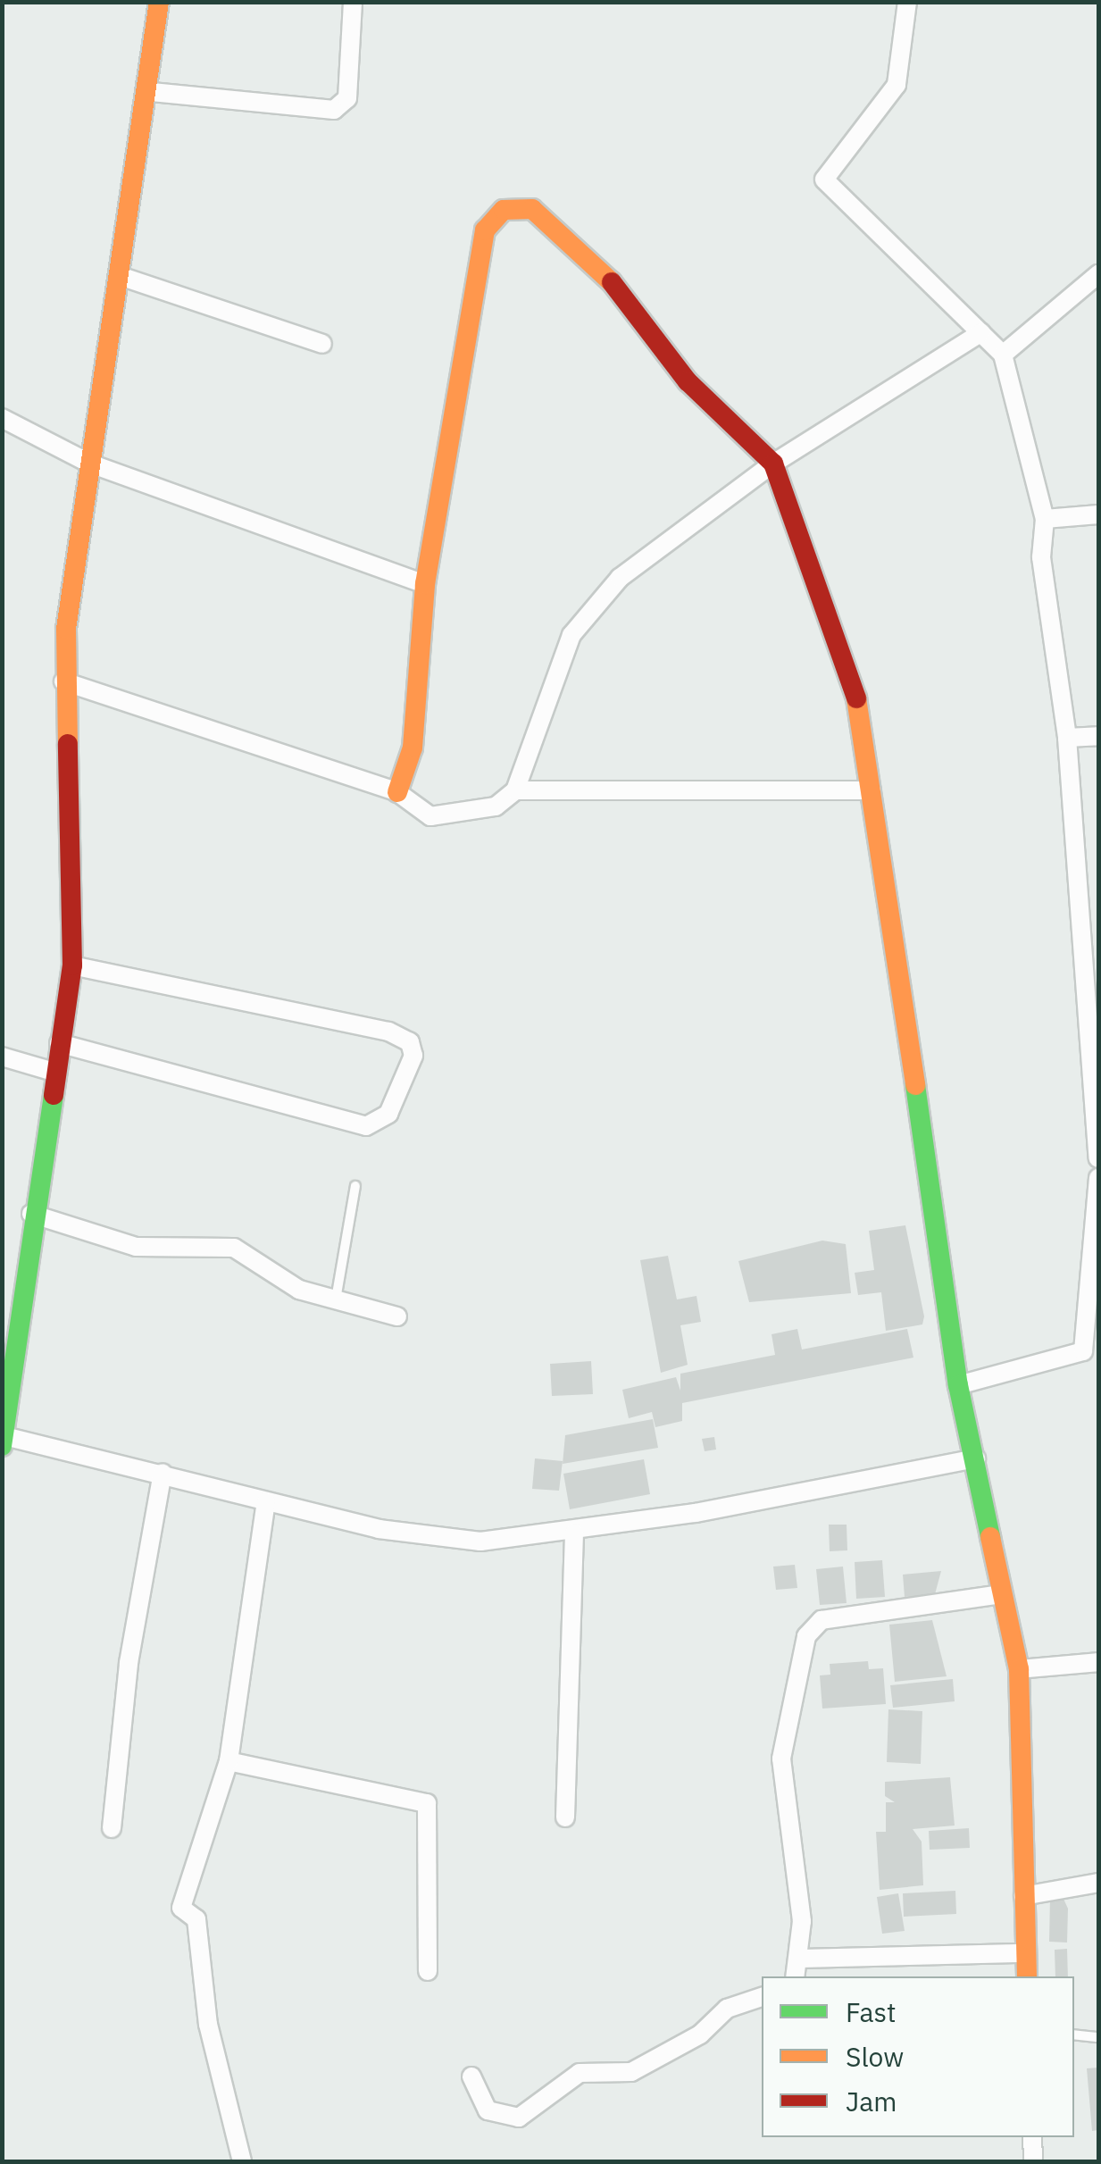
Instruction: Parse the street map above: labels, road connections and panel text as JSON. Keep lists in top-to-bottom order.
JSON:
{
  "legend": ["Fast", "Slow", "Jam"]
}
